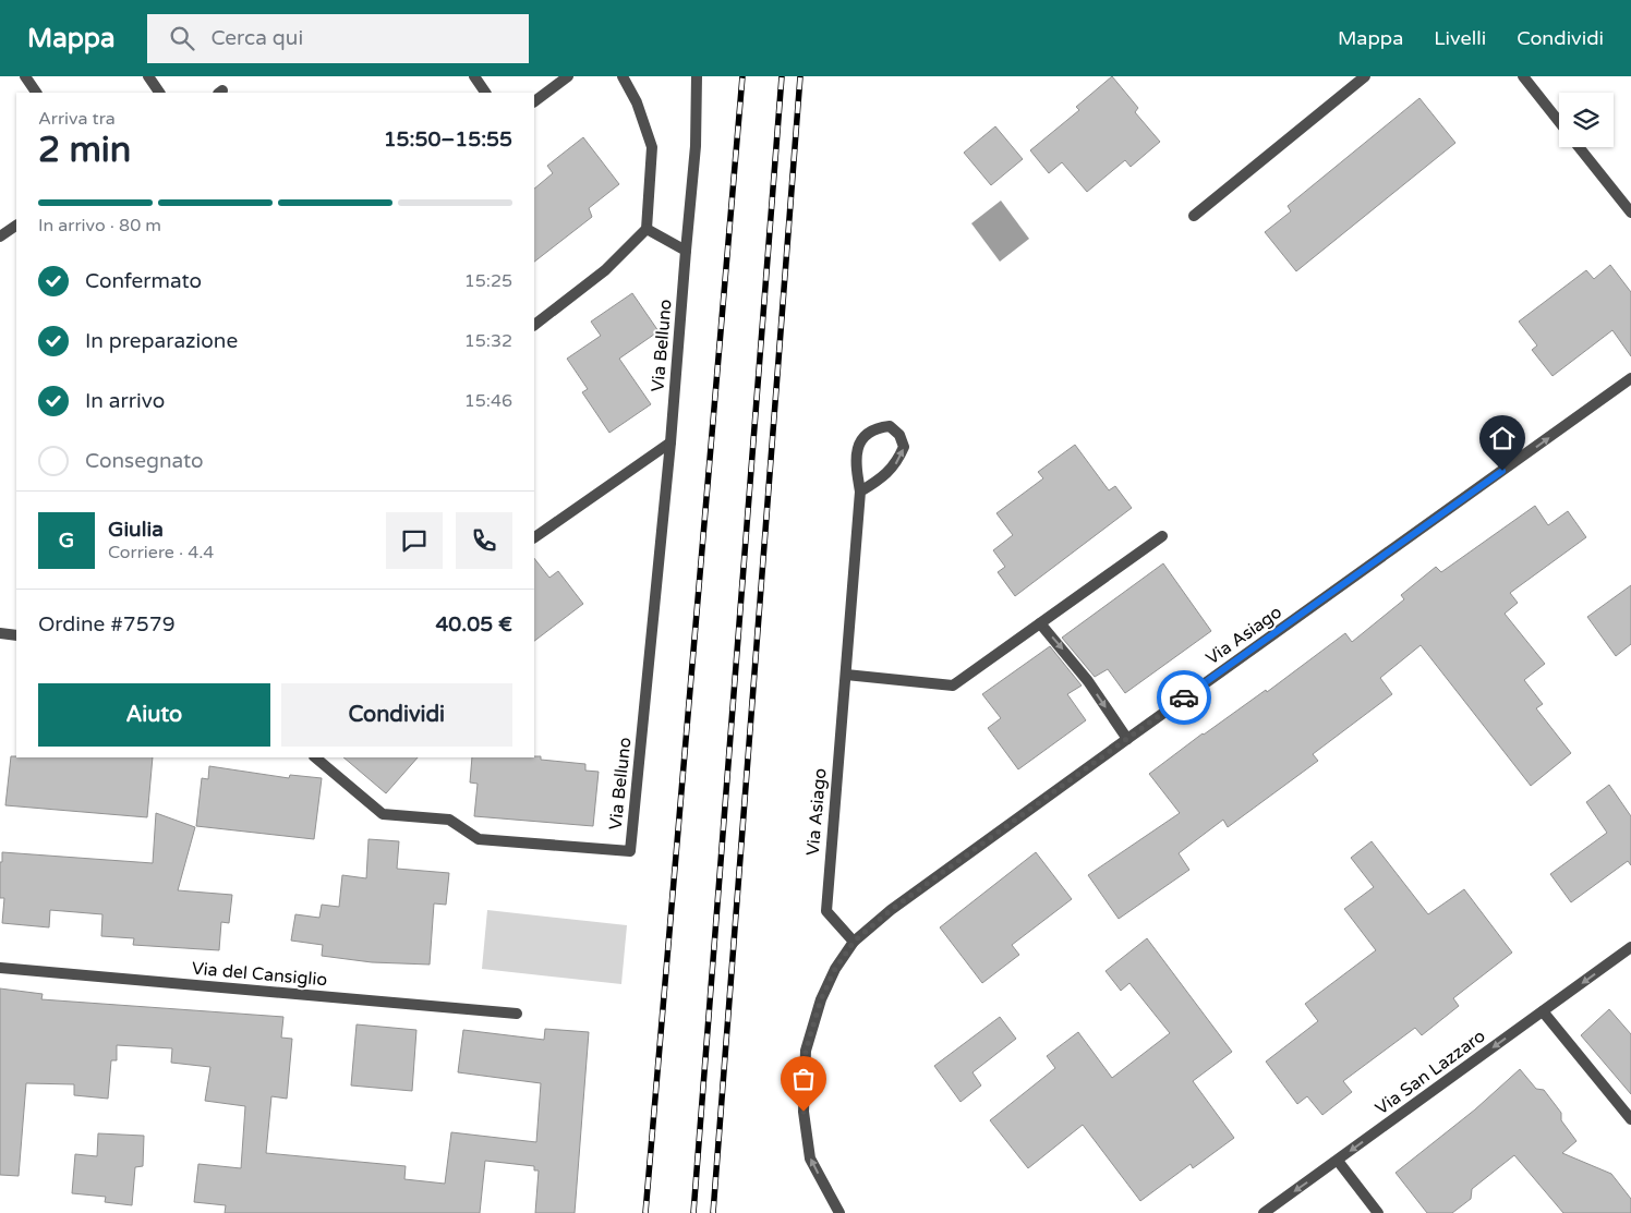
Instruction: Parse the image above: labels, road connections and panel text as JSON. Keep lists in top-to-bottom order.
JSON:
{
  "streets": {
    "street": [
      "Via Belluno",
      "Via Asiago",
      "Via del Cansiglio",
      "Via San Lazzaro"
    ]
  },
  "one_way": ["Via San Lazzaro"],
  "page": {
    "header": "Mappa",
    "search": "Cerca qui",
    "nav": ["Mappa", "Livelli", "Condividi"],
    "heading": ["2 min", "Arriva tra", "15:50–15:55"],
    "panel": [
      "Giulia",
      "Corriere · 4.4",
      "Ordine #7579",
      "40.05 €"
    ],
    "bar": "In arrivo · 80 m",
    "list": [
      ["Confermato", "15:25"],
      ["In preparazione", "15:32"],
      ["In arrivo", "15:46"],
      "Consegnato"
    ],
    "round": "G",
    "buttons": ["Aiuto", "Condividi"]
  }
}
